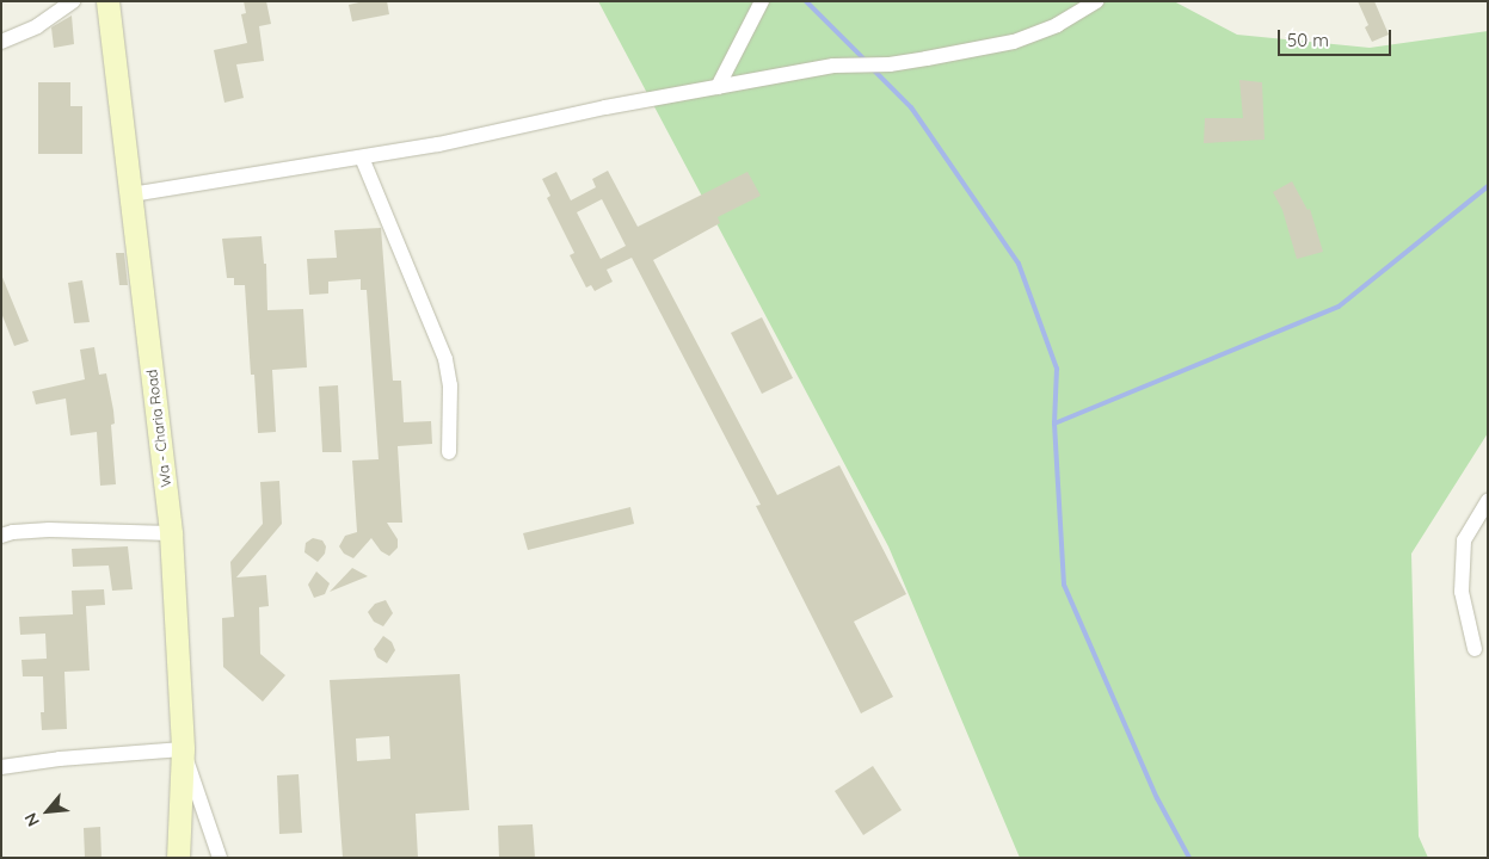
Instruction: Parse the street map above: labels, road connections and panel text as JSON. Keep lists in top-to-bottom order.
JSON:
{
  "streets": {
    "street": ["Wa - Charia Road"]
  },
  "scale_bar": "50 m",
  "north": "bottom left"
}
